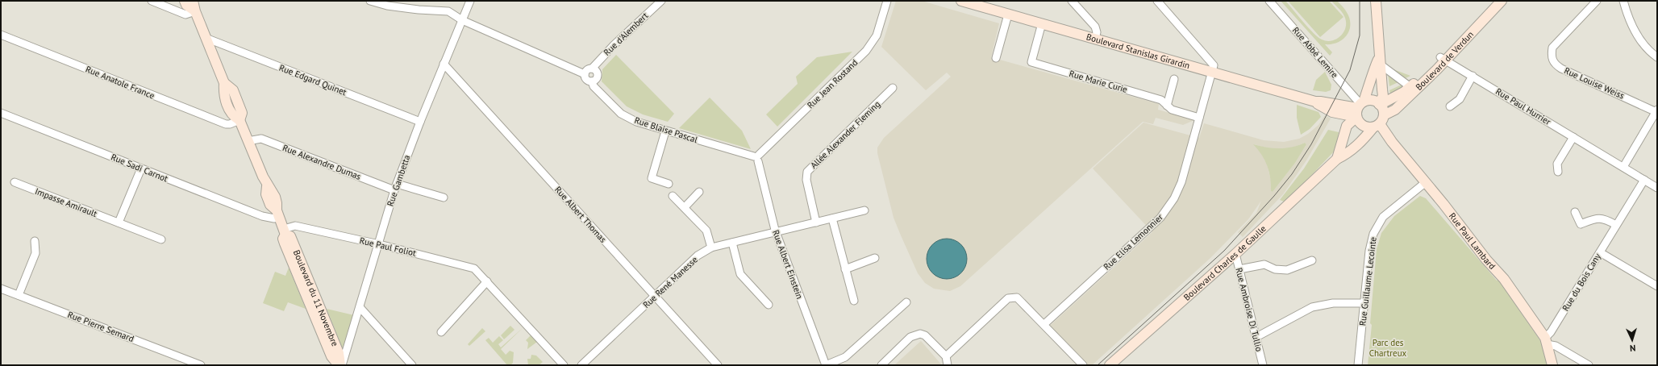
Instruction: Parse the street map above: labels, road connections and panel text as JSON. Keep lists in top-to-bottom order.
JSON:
{
  "streets": {
    "main road": [
      "Boulevard Stanislas Girardin",
      "Boulevard de Verdun",
      "Rue Paul Lambard",
      "Boulevard Charles de Gaulle",
      "Boulevard du 11 Novembre"
    ],
    "street": [
      "Rue d'Alembert",
      "Rue Abbé Lemire",
      "Rue Edgard Quinet",
      "Rue Marie Curie",
      "Rue Anatole France",
      "Rue Louise Weiss",
      "Rue Jean Rostand",
      "Rue Paul Hurrier",
      "Rue Blaise Pascal",
      "Allée Alexander Fleming",
      "Rue Alexandre Dumas",
      "Rue Sadi Carnot",
      "Rue Gambetta",
      "Impasse Amirault",
      "Rue Albert Thomas",
      "Rue Elisa Lemonnier",
      "Rue Paul Foliot",
      "Rue Albert Einstein",
      "Rue Guillaume Lecointe",
      "Rue René Manesse",
      "Rue du Bois Cany",
      "Rue Ambroise Di Tullio",
      "Rue Pierre Semard"
    ]
  },
  "crossings": [
    ["Rue d'Alembert", "Rue Blaise Pascal"],
    ["Boulevard Stanislas Girardin", "Rue Abbé Lemire"],
    ["Boulevard Stanislas Girardin", "Boulevard de Verdun"],
    ["Boulevard Stanislas Girardin", "Rue Marie Curie"],
    ["Boulevard Stanislas Girardin", "Rue Paul Lambard"],
    ["Boulevard Stanislas Girardin", "Rue Elisa Lemonnier"],
    ["Boulevard Stanislas Girardin", "Boulevard Charles de Gaulle"],
    ["Rue Abbé Lemire", "Boulevard de Verdun"],
    ["Rue Abbé Lemire", "Rue Paul Lambard"],
    ["Rue Abbé Lemire", "Boulevard Charles de Gaulle"],
    ["Boulevard de Verdun", "Rue Paul Hurrier"],
    ["Boulevard de Verdun", "Rue Paul Lambard"],
    ["Boulevard de Verdun", "Boulevard Charles de Gaulle"],
    ["Rue Edgard Quinet", "Rue Gambetta"],
    ["Rue Edgard Quinet", "Boulevard du 11 Novembre"],
    ["Rue Marie Curie", "Rue Elisa Lemonnier"],
    ["Rue Anatole France", "Boulevard du 11 Novembre"],
    ["Rue Jean Rostand", "Rue Blaise Pascal"],
    ["Rue Jean Rostand", "Rue Albert Einstein"],
    ["Rue Paul Hurrier", "Rue du Bois Cany"],
    ["Rue Blaise Pascal", "Rue Albert Einstein"],
    ["Allée Alexander Fleming", "Rue René Manesse"],
    ["Rue Alexandre Dumas", "Rue Gambetta"],
    ["Rue Alexandre Dumas", "Boulevard du 11 Novembre"],
    ["Rue Sadi Carnot", "Boulevard du 11 Novembre"],
    ["Rue Gambetta", "Rue Albert Thomas"],
    ["Rue Gambetta", "Rue Paul Foliot"],
    ["Rue Gambetta", "Boulevard du 11 Novembre"],
    ["Rue Albert Thomas", "Rue René Manesse"],
    ["Rue Paul Lambard", "Boulevard Charles de Gaulle"],
    ["Rue Paul Lambard", "Rue Guillaume Lecointe"],
    ["Rue Paul Lambard", "Rue du Bois Cany"],
    ["Rue Paul Foliot", "Boulevard du 11 Novembre"],
    ["Boulevard Charles de Gaulle", "Rue Ambroise Di Tullio"],
    ["Rue Albert Einstein", "Rue René Manesse"]
  ],
  "parks": ["Parc des Chartreux"],
  "north": "bottom"
}
